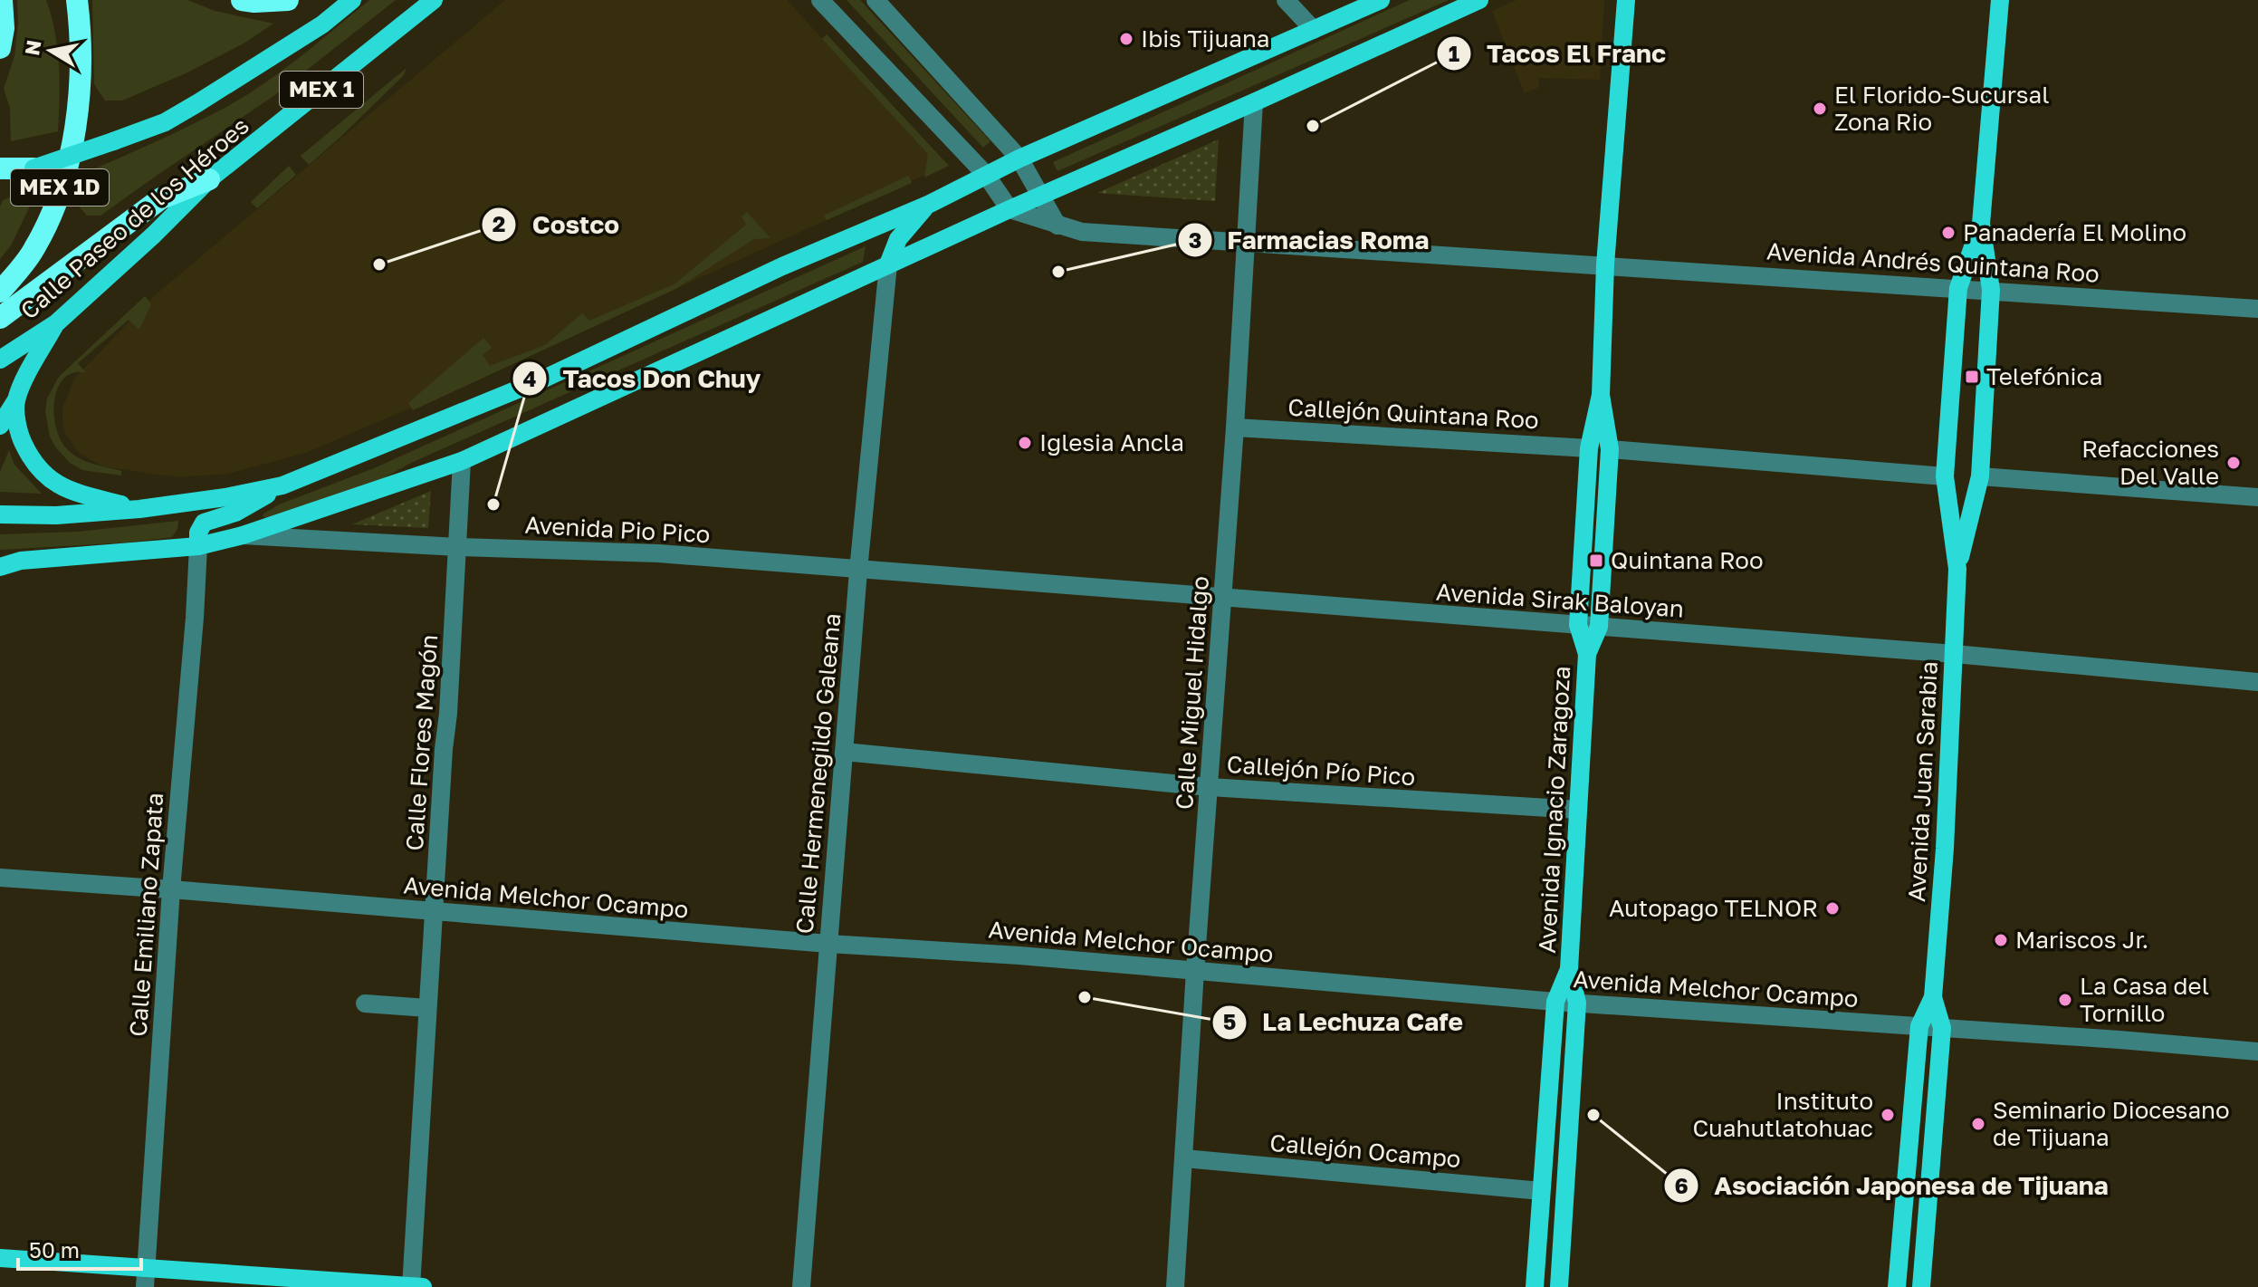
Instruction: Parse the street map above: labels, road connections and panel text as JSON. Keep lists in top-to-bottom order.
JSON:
{
  "streets": {
    "highway": ["MEX 1", "MEX 1D"],
    "main road": ["Calle Paseo de los Héroes", "Avenida Juan Sarabia", "Avenida Ignacio Zaragoza"],
    "street": [
      "Avenida Andrés Quintana Roo",
      "Callejón Quintana Roo",
      "Avenida Pio Pico",
      "Avenida Sirak Baloyan",
      "Calle Miguel Hidalgo",
      "Calle Flores Magón",
      "Callejón Pío Pico",
      "Calle Hermenegildo Galeana",
      "Avenida Melchor Ocampo",
      "Calle Emiliano Zapata",
      "Callejón Ocampo"
    ]
  },
  "crossings": [
    ["MEX 1", "Calle Paseo de los Héroes"],
    ["Avenida Andrés Quintana Roo", "Calle Miguel Hidalgo"],
    ["Avenida Andrés Quintana Roo", "Avenida Juan Sarabia"],
    ["Avenida Andrés Quintana Roo", "Avenida Ignacio Zaragoza"],
    ["Callejón Quintana Roo", "Calle Miguel Hidalgo"],
    ["Callejón Quintana Roo", "Avenida Ignacio Zaragoza"],
    ["Avenida Pio Pico", "Avenida Sirak Baloyan"],
    ["Avenida Pio Pico", "Calle Flores Magón"],
    ["Avenida Pio Pico", "Calle Hermenegildo Galeana"],
    ["Avenida Sirak Baloyan", "Calle Miguel Hidalgo"],
    ["Avenida Sirak Baloyan", "Calle Hermenegildo Galeana"],
    ["Avenida Sirak Baloyan", "Avenida Juan Sarabia"],
    ["Avenida Sirak Baloyan", "Avenida Ignacio Zaragoza"],
    ["Calle Miguel Hidalgo", "Callejón Pío Pico"],
    ["Calle Miguel Hidalgo", "Avenida Melchor Ocampo"],
    ["Calle Miguel Hidalgo", "Callejón Ocampo"],
    ["Calle Flores Magón", "Avenida Melchor Ocampo"],
    ["Callejón Pío Pico", "Calle Hermenegildo Galeana"],
    ["Callejón Pío Pico", "Avenida Ignacio Zaragoza"],
    ["Calle Hermenegildo Galeana", "Avenida Melchor Ocampo"],
    ["Avenida Juan Sarabia", "Avenida Melchor Ocampo"],
    ["Avenida Ignacio Zaragoza", "Avenida Melchor Ocampo"],
    ["Avenida Ignacio Zaragoza", "Callejón Ocampo"],
    ["Avenida Melchor Ocampo", "Calle Emiliano Zapata"]
  ],
  "places": {
    "other": [
      "Ibis Tijuana",
      "El Florido-Sucursal Zona Rio",
      "Tacos El Franc",
      "Panadería El Molino",
      "Costco",
      "Farmacias Roma",
      "Iglesia Ancla",
      "Refacciones Del Valle",
      "Tacos Don Chuy",
      "Autopago TELNOR",
      "Mariscos Jr.",
      "La Lechuza Cafe",
      "La Casa del Tornillo",
      "Asociación Japonesa de Tijuana",
      "Instituto Cuahutlatohuac",
      "Seminario Diocesano de Tijuana"
    ],
    "transit": ["Telefónica", "Quintana Roo"]
  },
  "scale_bar": "50 m",
  "north": "left"
}
